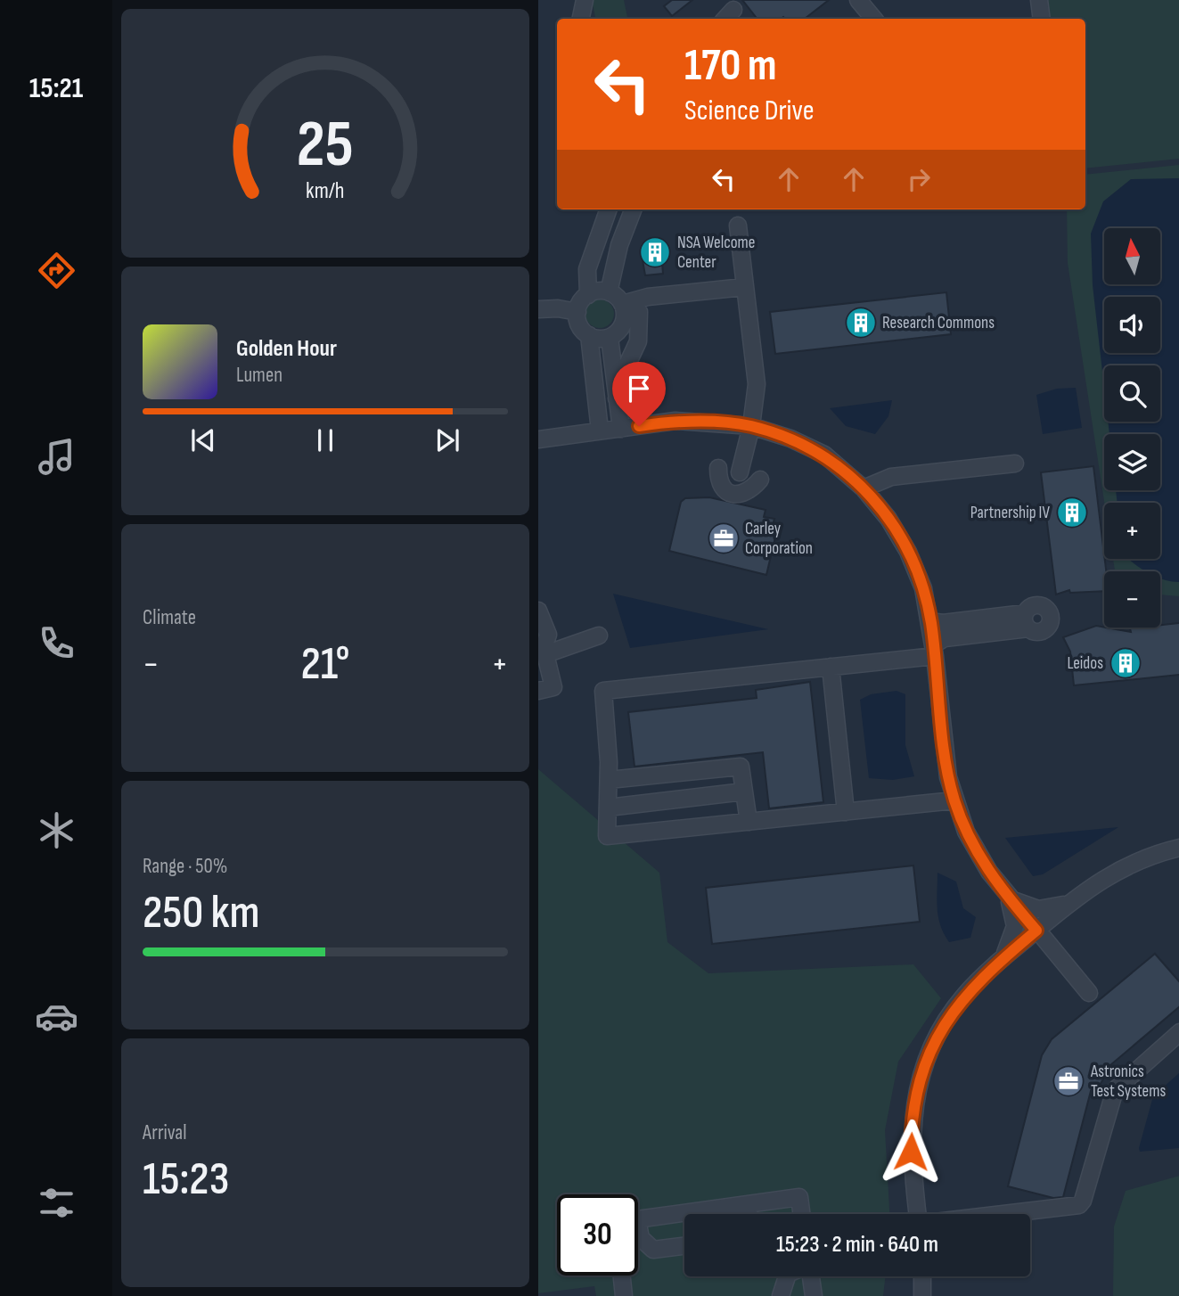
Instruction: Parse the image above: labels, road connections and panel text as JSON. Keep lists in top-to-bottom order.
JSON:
{
  "places": {
    "building": [
      "NSA Welcome Center",
      "Research Commons",
      "Partnership IV",
      "Leidos"
    ],
    "office": ["Carley Corporation", "Astronics Test Systems"]
  },
  "north": "top",
  "page": {
    "tabs": "15:21",
    "turn": ["170 m", "Science Drive"],
    "map_buttons": ["+", "−"],
    "song": ["Golden Hour", "Lumen"],
    "tile": [
      "Climate",
      ["Range · 50%", "250 km"],
      ["Arrival", "15:23"]
    ],
    "heat": ["−", "21°", "+"],
    "limit": "30",
    "trip": "15:23 · 2 min · 640 m",
    "gauge": ["25", "km/h"]
  }
}
